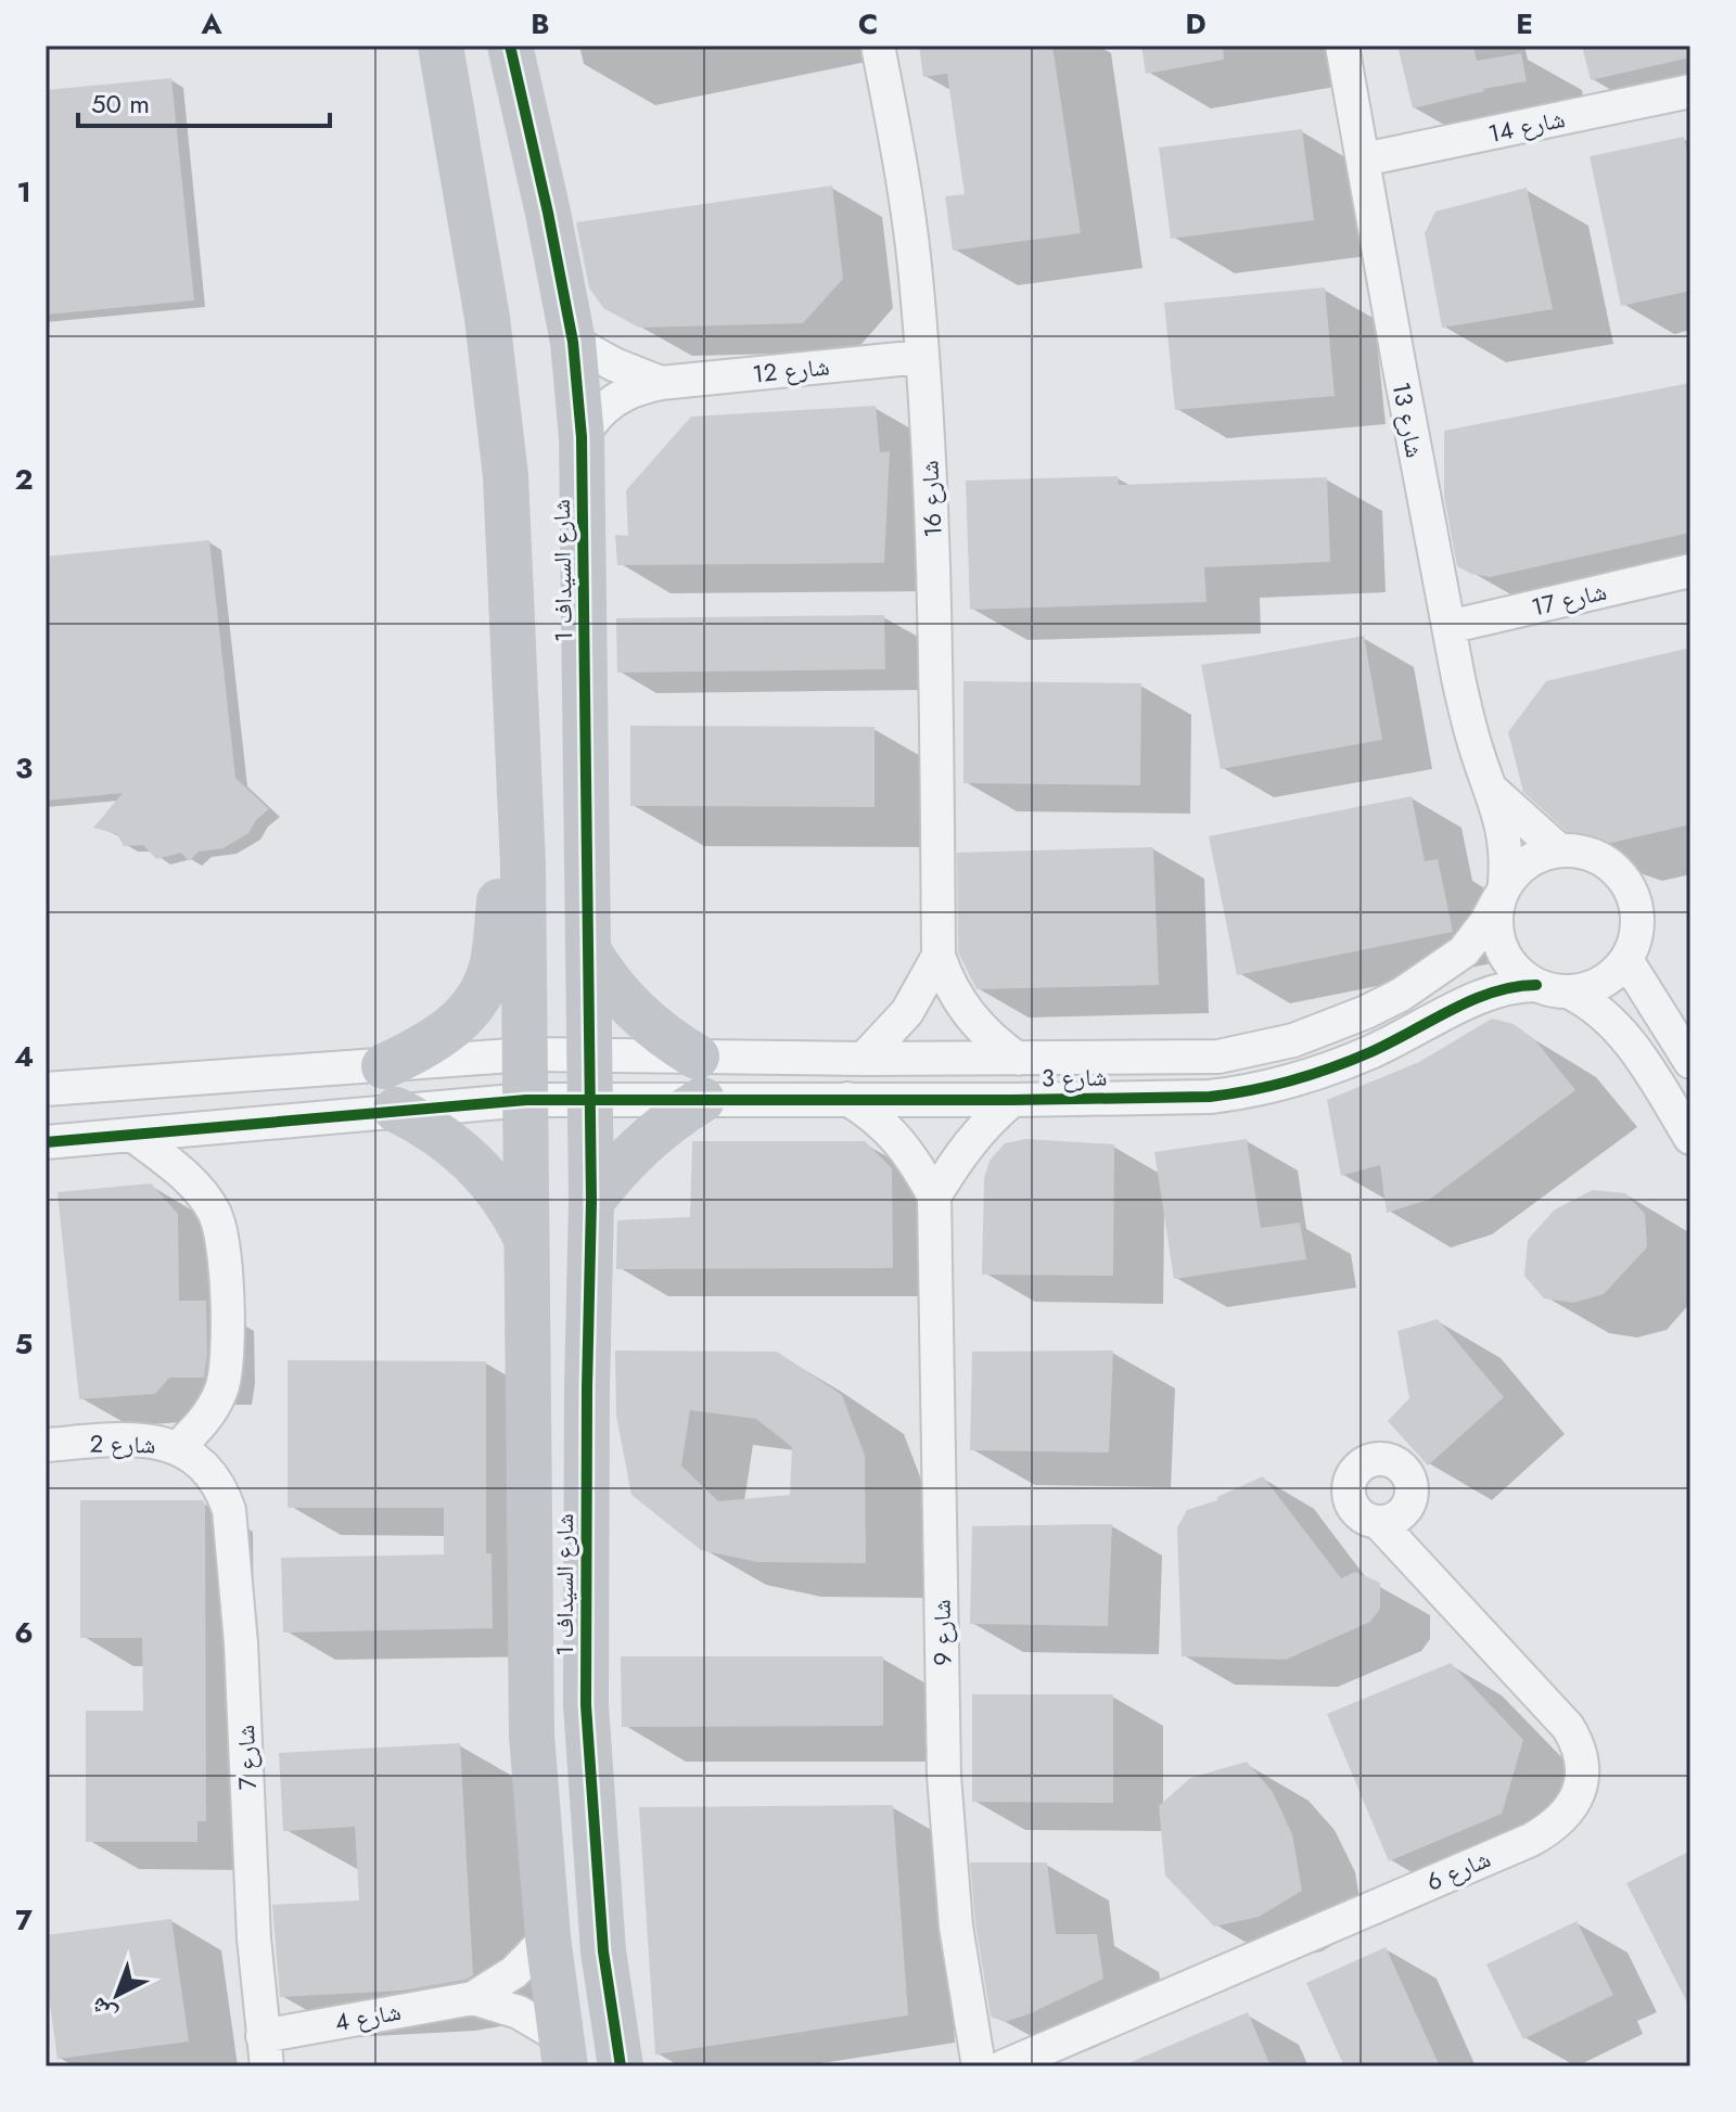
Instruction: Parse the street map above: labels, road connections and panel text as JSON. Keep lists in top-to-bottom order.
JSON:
{
  "streets": {
    "street": [
      "شارع 14",
      "شارع 12",
      "شارع 13",
      "شارع 16",
      "شارع السيداف 1",
      "شارع 17",
      "شارع 3",
      "شارع 2",
      "شارع 9",
      "شارع 7",
      "شارع 6",
      "شارع 4"
    ]
  },
  "crossings": [
    ["شارع 14", "شارع 13"],
    ["شارع 12", "شارع 16"],
    ["شارع 12", "شارع السيداف 1"],
    ["شارع 13", "شارع 17"],
    ["شارع 13", "شارع 3"],
    ["شارع 16", "شارع 3"],
    ["شارع السيداف 1", "شارع 3"],
    ["شارع السيداف 1", "شارع 4"],
    ["شارع 2", "شارع 7"],
    ["شارع 7", "شارع 4"]
  ],
  "scale_bar": "50 m",
  "north": "bottom left",
  "grid": {
    "columns": [
      "A",
      "B",
      "C",
      "D",
      "E"
    ],
    "rows": [
      "1",
      "2",
      "3",
      "4",
      "5",
      "6",
      "7"
    ]
  }
}
